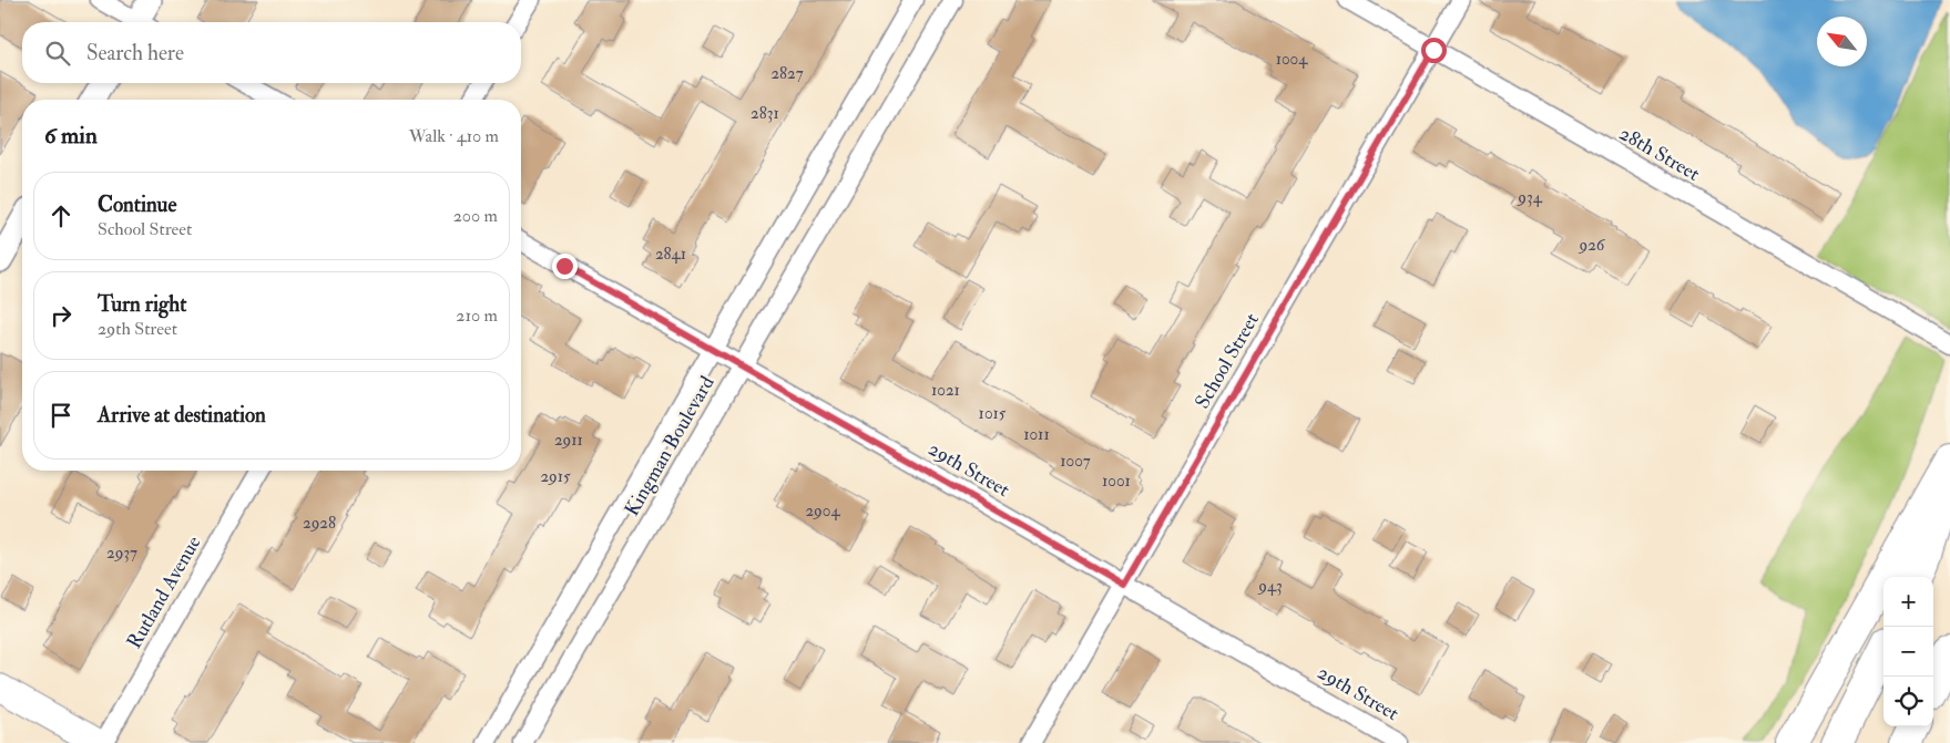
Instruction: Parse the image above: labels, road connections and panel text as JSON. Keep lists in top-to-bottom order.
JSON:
{
  "streets": {
    "street": [
      "28th Street",
      "School Street",
      "Kingman Boulevard",
      "29th Street",
      "Rutland Avenue"
    ]
  },
  "crossings": [
    ["28th Street", "School Street"],
    ["School Street", "29th Street"],
    ["Kingman Boulevard", "29th Street"]
  ],
  "house_numbers": [
    "1004",
    "2827",
    "2831",
    "934",
    "926",
    "2841",
    "1021",
    "1015",
    "1011",
    "2911",
    "1007",
    "2915",
    "1001",
    "2904",
    "2928",
    "2937",
    "943"
  ],
  "north": "top left",
  "page": {
    "search": "Search here",
    "heading": ["6 min", "Walk · 410 m"],
    "list": [
      ["Continue", "School Street", "200 m"],
      ["Turn right", "29th Street", "210 m"],
      "Arrive at destination"
    ],
    "map_buttons": ["+", "−"]
  }
}
